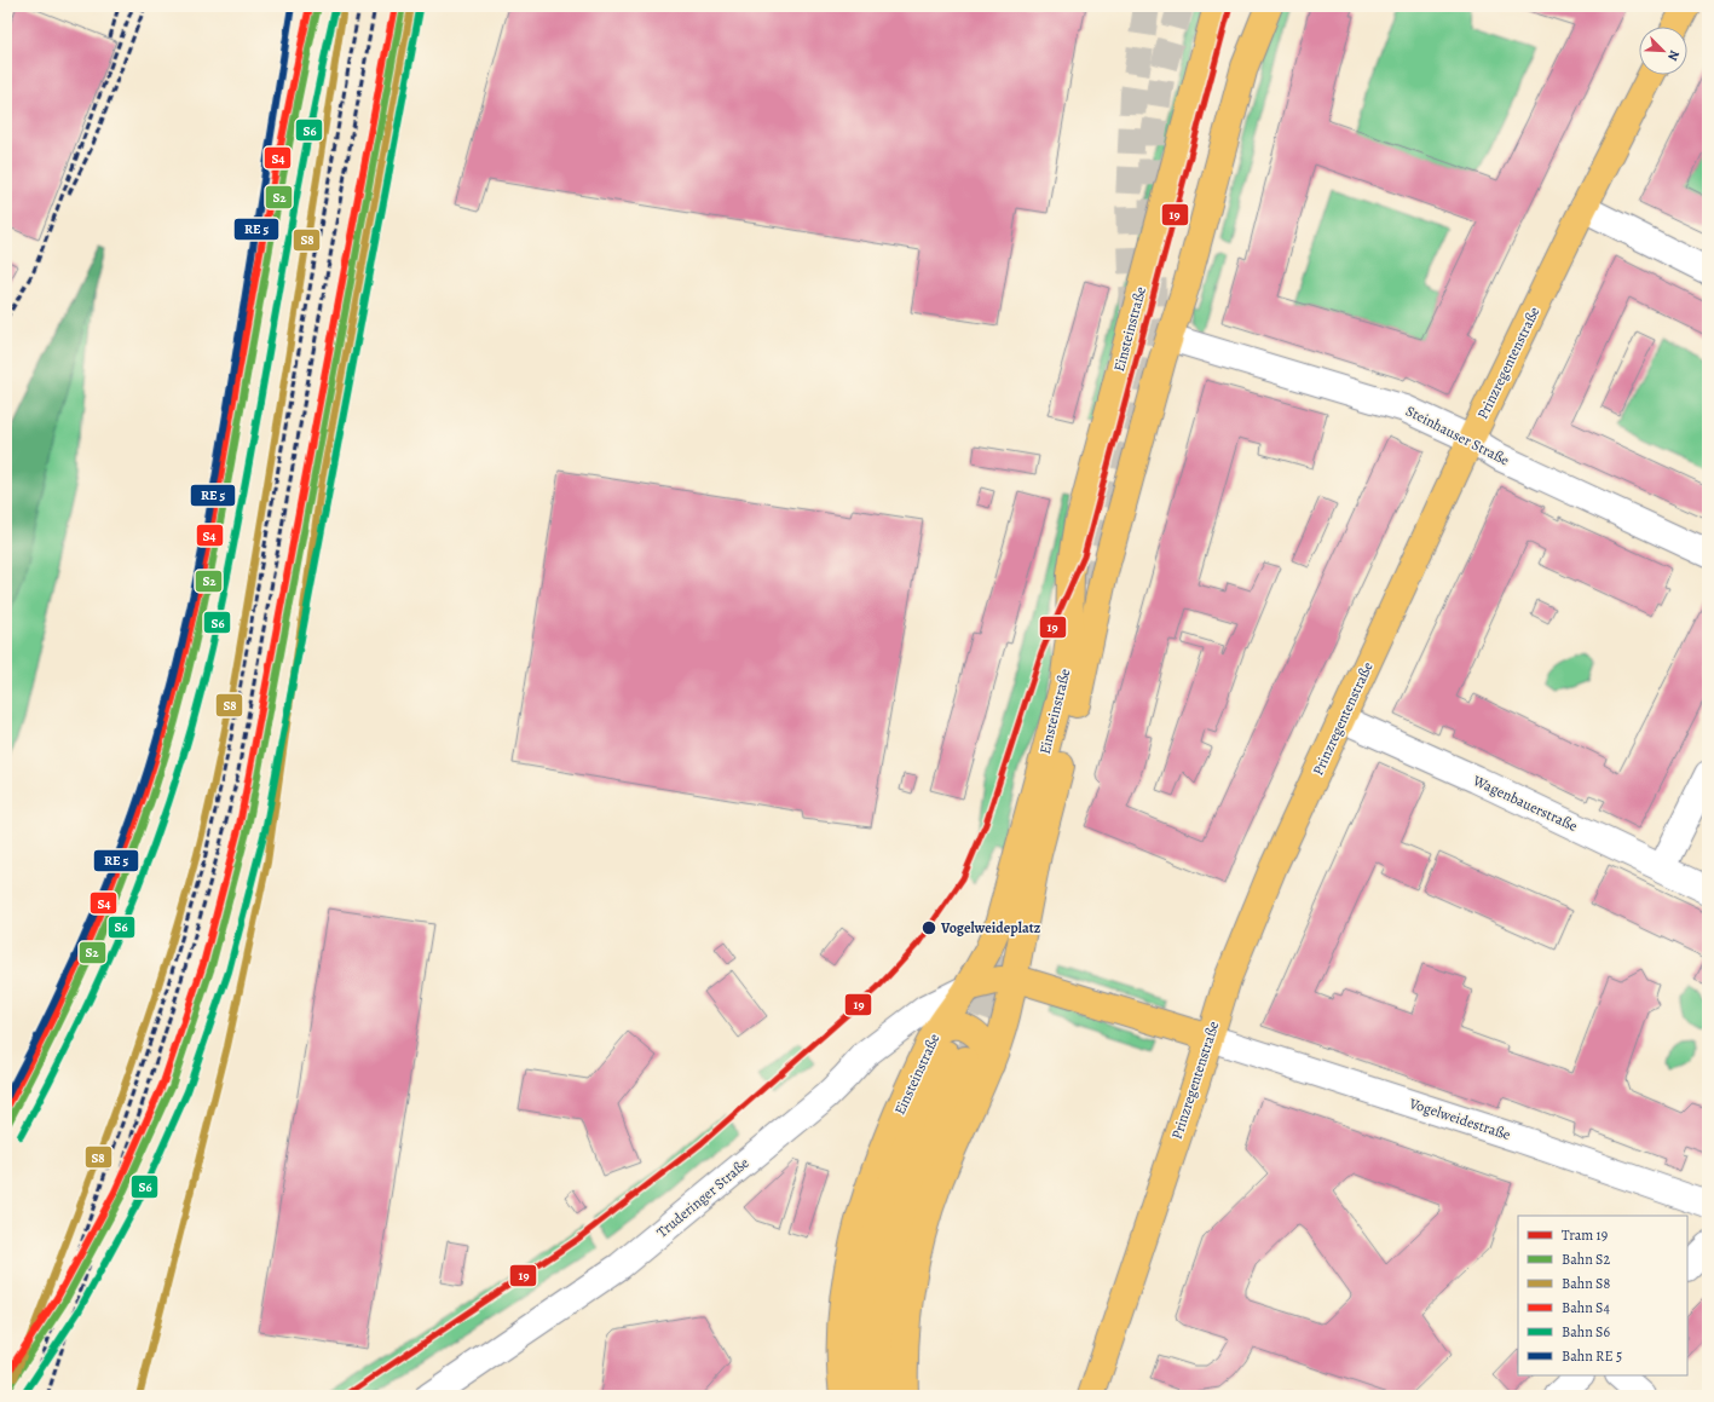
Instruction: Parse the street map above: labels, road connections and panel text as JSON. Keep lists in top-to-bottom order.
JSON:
{
  "streets": {
    "main road": ["Einsteinstraße", "Prinzregentenstraße"],
    "street": [
      "Steinhauser Straße",
      "Wagenbauerstraße",
      "Vogelweidestraße",
      "Truderinger Straße"
    ]
  },
  "crossings": [
    ["Einsteinstraße", "Steinhauser Straße"],
    ["Einsteinstraße", "Truderinger Straße"],
    ["Prinzregentenstraße", "Steinhauser Straße"],
    ["Prinzregentenstraße", "Wagenbauerstraße"],
    ["Prinzregentenstraße", "Vogelweidestraße"]
  ],
  "places": ["Vogelweideplatz"],
  "lines": [
    "tram line 19",
    "rail line S2",
    "rail line S4",
    "rail line S8",
    "rail line S6"
  ],
  "legend": [
    "Tram 19",
    "Bahn S2",
    "Bahn S8",
    "Bahn S4",
    "Bahn S6",
    "Bahn RE 5"
  ],
  "north": "bottom right"
}
